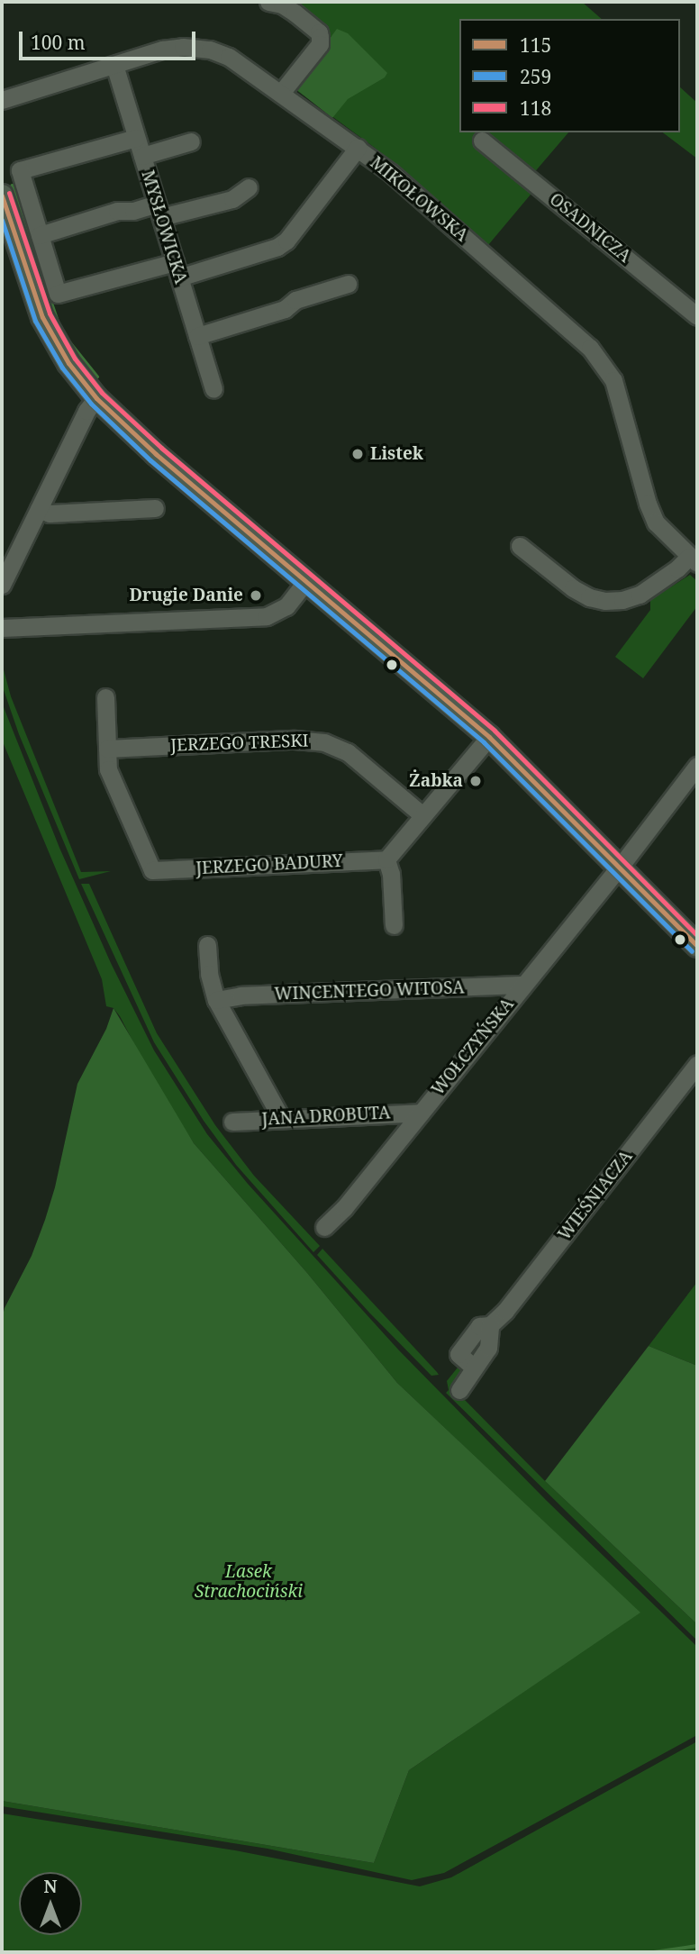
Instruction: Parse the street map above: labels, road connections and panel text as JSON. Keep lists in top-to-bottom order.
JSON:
{
  "streets": {
    "street": [
      "MIKOŁOWSKA",
      "MYSŁOWICKA",
      "OSADNICZA",
      "JERZEGO TRESKI",
      "JERZEGO BADURY",
      "WINCENTEGO WITOSA",
      "WOŁCZYŃSKA",
      "JANA DROBUTA",
      "WIEŚNIACZA"
    ]
  },
  "crossings": [
    ["MIKOŁOWSKA", "MYSŁOWICKA"],
    ["JERZEGO TRESKI", "JERZEGO BADURY"],
    ["WINCENTEGO WITOSA", "WOŁCZYŃSKA"],
    ["WOŁCZYŃSKA", "JANA DROBUTA"]
  ],
  "parks": ["Lasek Strachociński"],
  "places": ["Listek", "Drugie Danie", "Żabka"],
  "lines": ["transit line 118", "transit line 115", "transit line 259"],
  "legend": ["115", "259", "118"],
  "scale_bar": "100 m",
  "north": "top"
}
